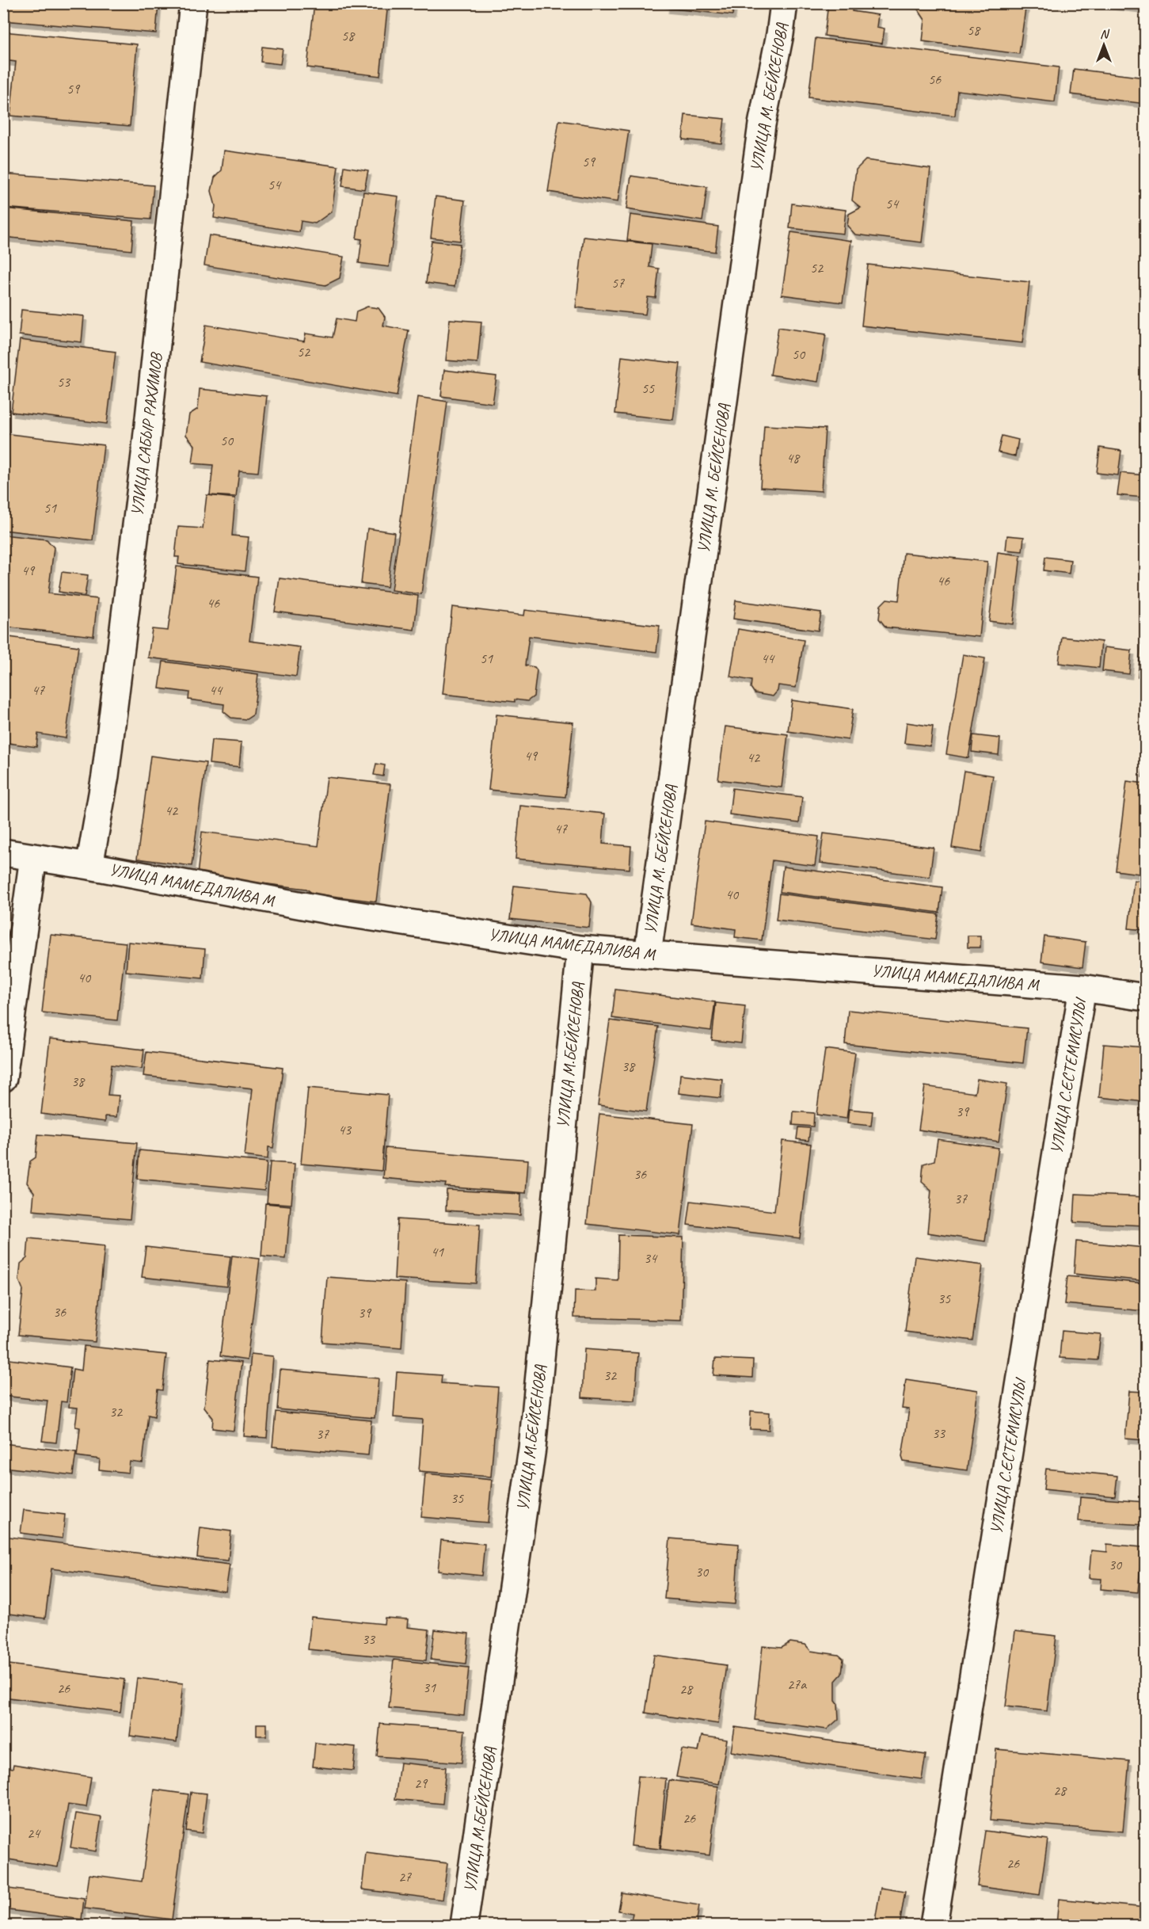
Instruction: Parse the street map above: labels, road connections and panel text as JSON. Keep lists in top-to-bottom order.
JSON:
{
  "streets": {
    "street": [
      "УЛИЦА М. БЕЙСЕНОВА",
      "УЛИЦА САБЫР РАХИМОВ",
      "УЛИЦА МАМЕДАЛИВА М",
      "УЛИЦА М.БЕЙСЕНОВА",
      "УЛИЦА С.ЕСТЕМИСУЛЫ"
    ]
  },
  "crossings": [
    ["УЛИЦА М. БЕЙСЕНОВА", "УЛИЦА МАМЕДАЛИВА М"],
    ["УЛИЦА САБЫР РАХИМОВ", "УЛИЦА МАМЕДАЛИВА М"],
    ["УЛИЦА МАМЕДАЛИВА М", "УЛИЦА М.БЕЙСЕНОВА"],
    ["УЛИЦА МАМЕДАЛИВА М", "УЛИЦА С.ЕСТЕМИСУЛЫ"]
  ],
  "house_numbers": [
    "58",
    "58",
    "56",
    "59",
    "59",
    "54",
    "54",
    "52",
    "57",
    "52",
    "50",
    "53",
    "55",
    "50",
    "48",
    "51",
    "49",
    "46",
    "46",
    "51",
    "44",
    "47",
    "44",
    "49",
    "42",
    "42",
    "47",
    "40",
    "40",
    "38",
    "38",
    "39",
    "43",
    "36",
    "37",
    "41",
    "34",
    "35",
    "36",
    "39",
    "32",
    "32",
    "33",
    "37",
    "35",
    "30",
    "30",
    "33",
    "27а",
    "31",
    "26",
    "28",
    "29",
    "28",
    "26",
    "24",
    "26",
    "27"
  ],
  "north": "top"
}
